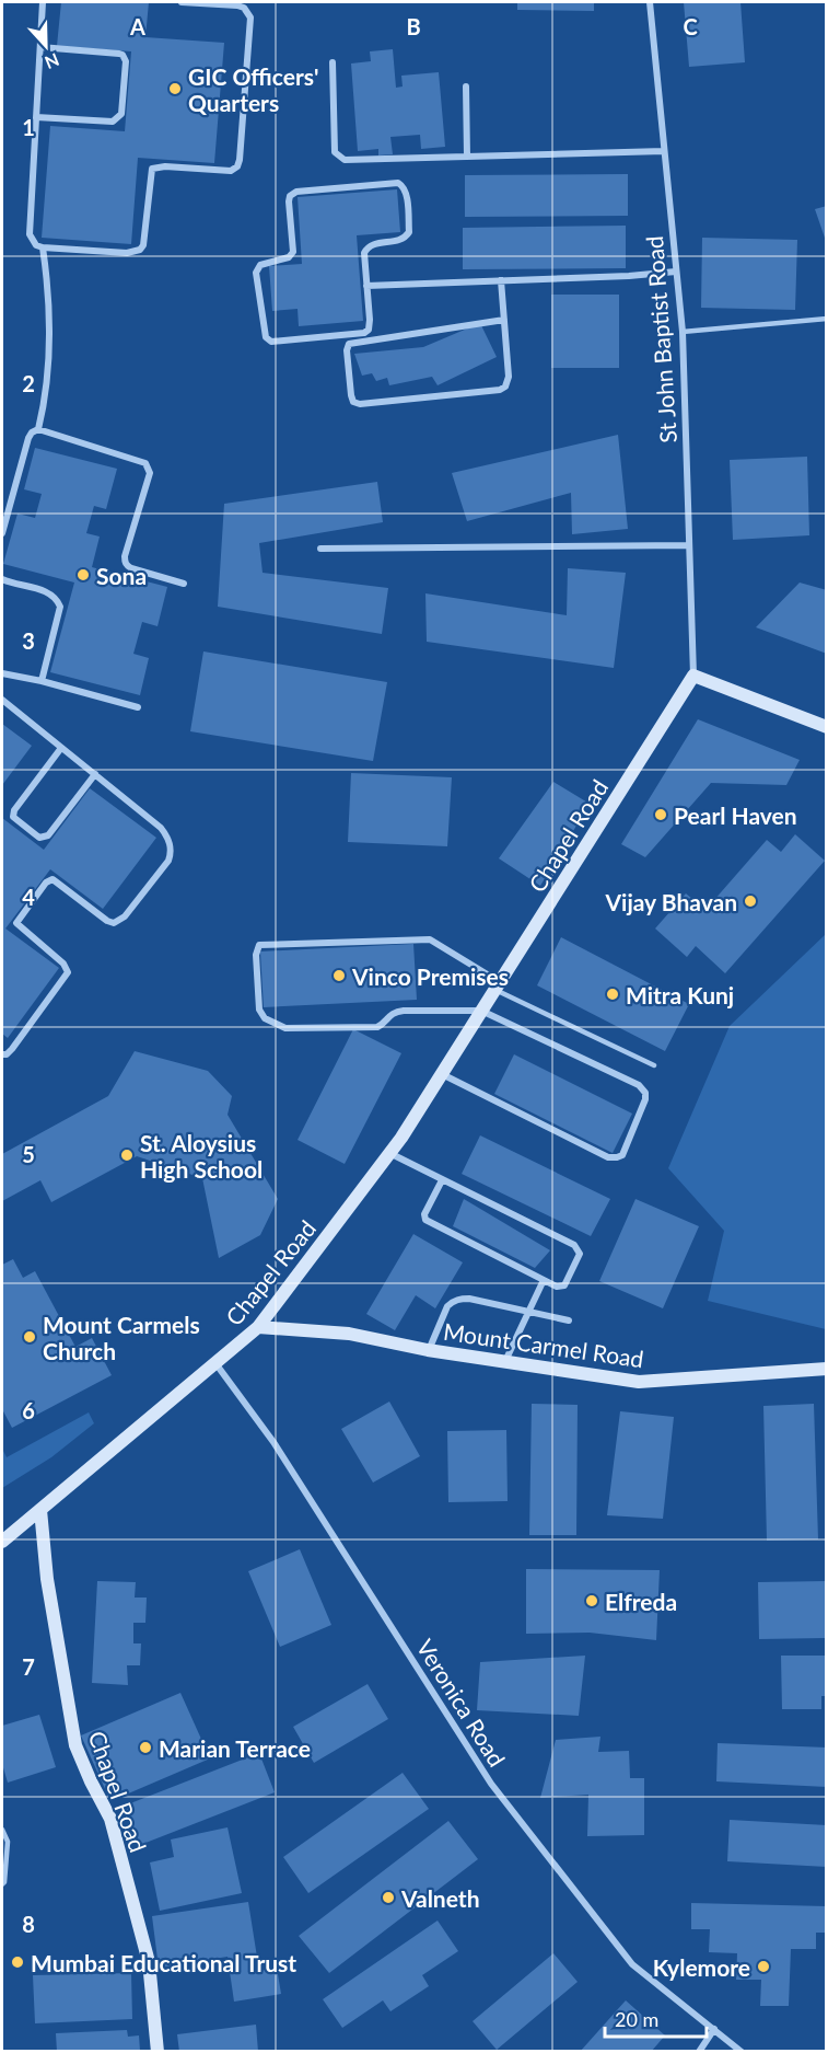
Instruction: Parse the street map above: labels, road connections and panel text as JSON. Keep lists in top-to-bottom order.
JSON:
{
  "streets": {
    "main road": ["Chapel Road", "Mount Carmel Road"],
    "street": ["St John Baptist Road", "Veronica Road"]
  },
  "crossings": [
    ["St John Baptist Road", "Chapel Road"],
    ["Chapel Road", "Mount Carmel Road"],
    ["Chapel Road", "Veronica Road"]
  ],
  "places": [
    "GIC Officers' Quarters",
    "Sona",
    "Pearl Haven",
    "Vijay Bhavan",
    "Vinco Premises",
    "Mitra Kunj",
    "St. Aloysius High School",
    "Mount Carmels Church",
    "Elfreda",
    "Marian Terrace",
    "Valneth",
    "Mumbai Educational Trust",
    "Kylemore"
  ],
  "scale_bar": "20 m",
  "north": "bottom",
  "grid": {
    "columns": ["A", "B", "C"],
    "rows": [
      "1",
      "2",
      "3",
      "4",
      "5",
      "6",
      "7",
      "8"
    ]
  }
}
